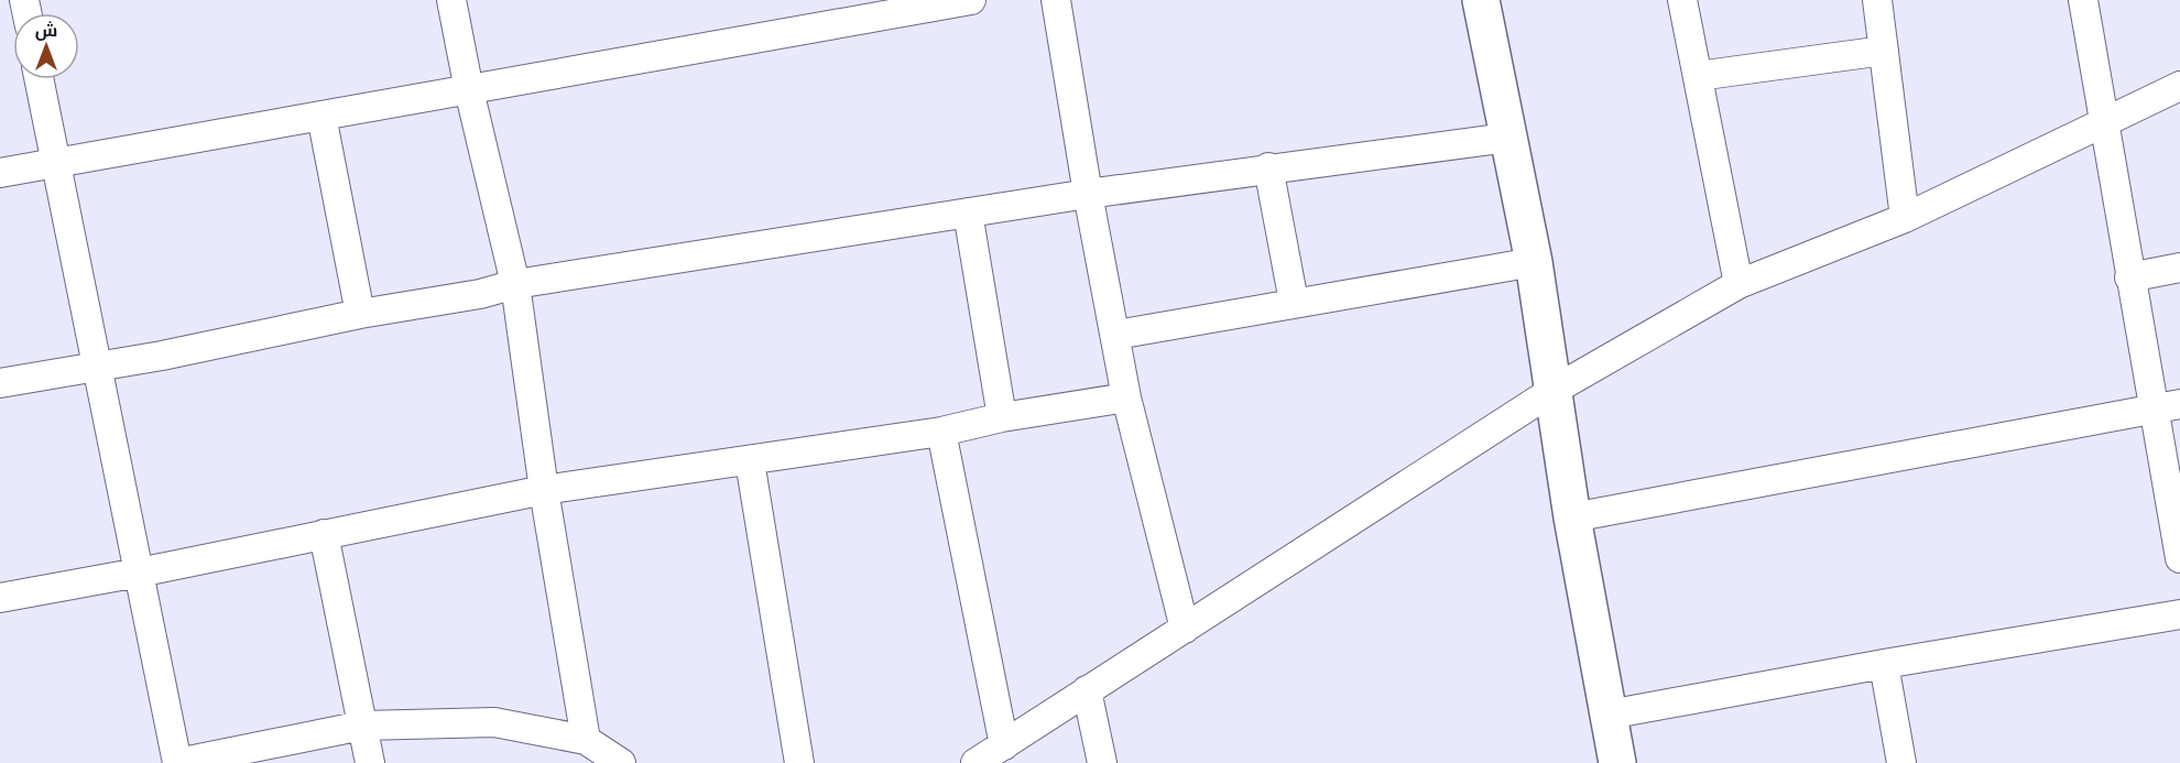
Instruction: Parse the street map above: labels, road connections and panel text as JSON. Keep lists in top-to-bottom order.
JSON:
{
  "north": "top"
}
